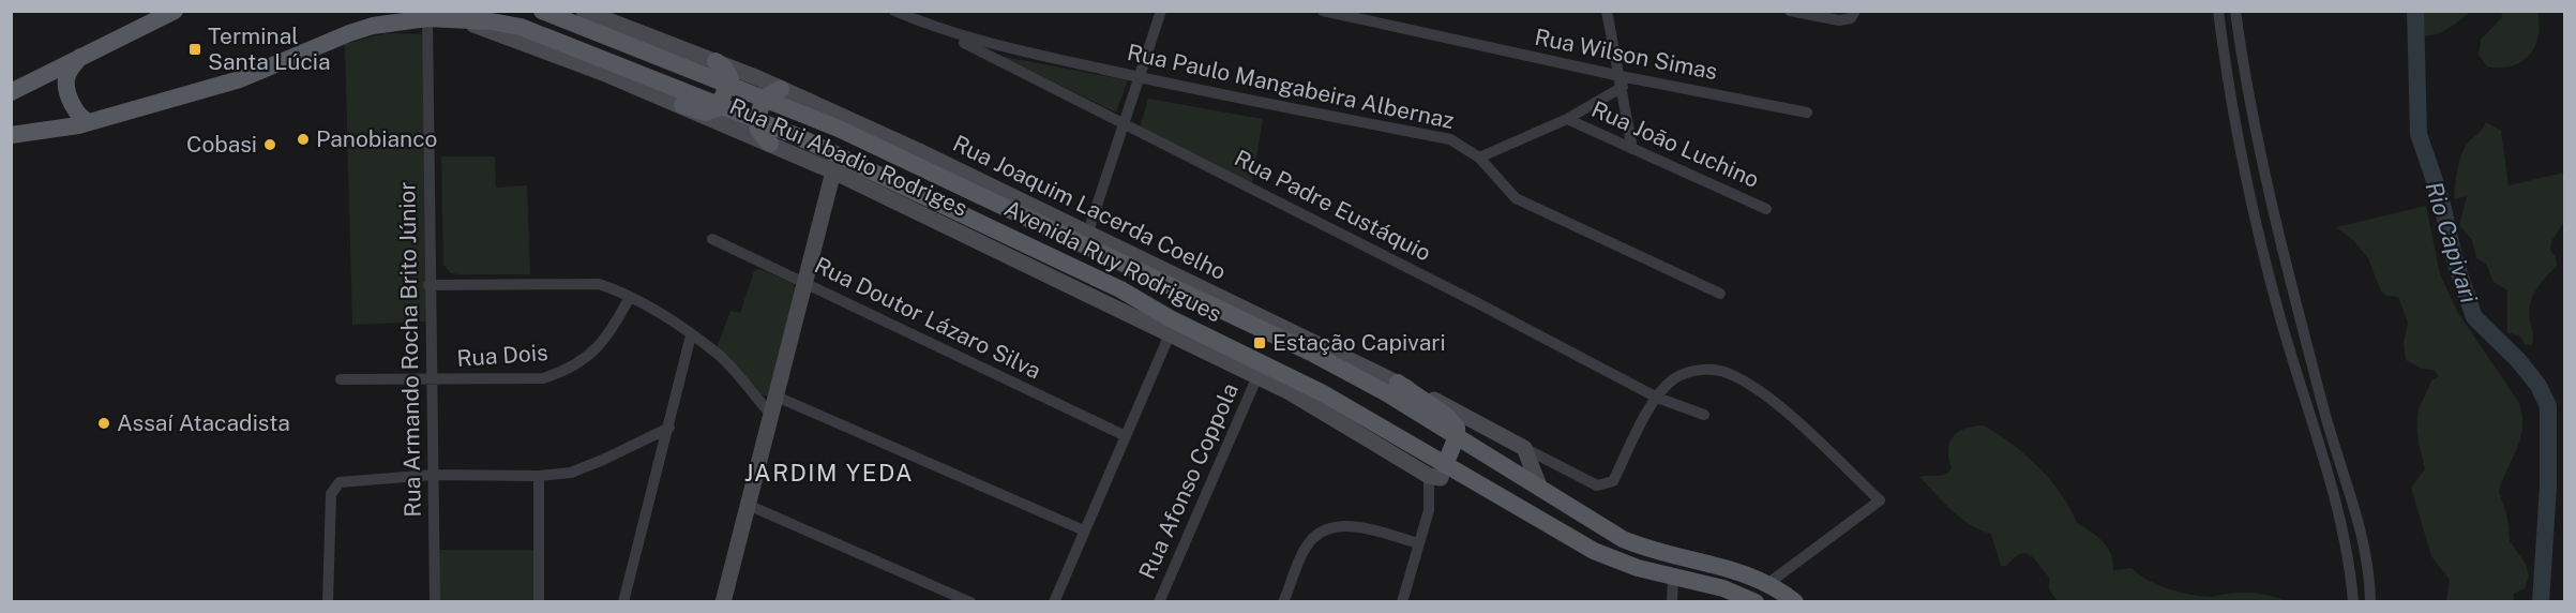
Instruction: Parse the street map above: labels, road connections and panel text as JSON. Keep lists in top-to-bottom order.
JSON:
{
  "streets": {
    "main road": ["Avenida Ruy Rodrigues"],
    "street": [
      "Rua Wilson Simas",
      "Rua Paulo Mangabeira Albernaz",
      "Rua João Luchino",
      "Rua Rui Abadio Rodriges",
      "Rua Padre Eustáquio",
      "Rua Joaquim Lacerda Coelho",
      "Rua Doutor Lázaro Silva",
      "Rua Armando Rocha Brito Júnior",
      "Rua Dois",
      "Rua Afonso Coppola"
    ]
  },
  "crossings": [
    ["Rua Paulo Mangabeira Albernaz", "Rua Padre Eustáquio"],
    ["Rua Rui Abadio Rodriges", "Avenida Ruy Rodrigues"],
    ["Rua Rui Abadio Rodriges", "Rua Afonso Coppola"],
    ["Avenida Ruy Rodrigues", "Rua Armando Rocha Brito Júnior"],
    ["Rua Armando Rocha Brito Júnior", "Rua Dois"]
  ],
  "districts": ["JARDIM YEDA"],
  "water": ["Rio Capivari"],
  "places": {
    "transit": ["Terminal Santa Lúcia", "Estação Capivari"],
    "other": ["Panobianco", "Cobasi", "Assaí Atacadista"]
  }
}
